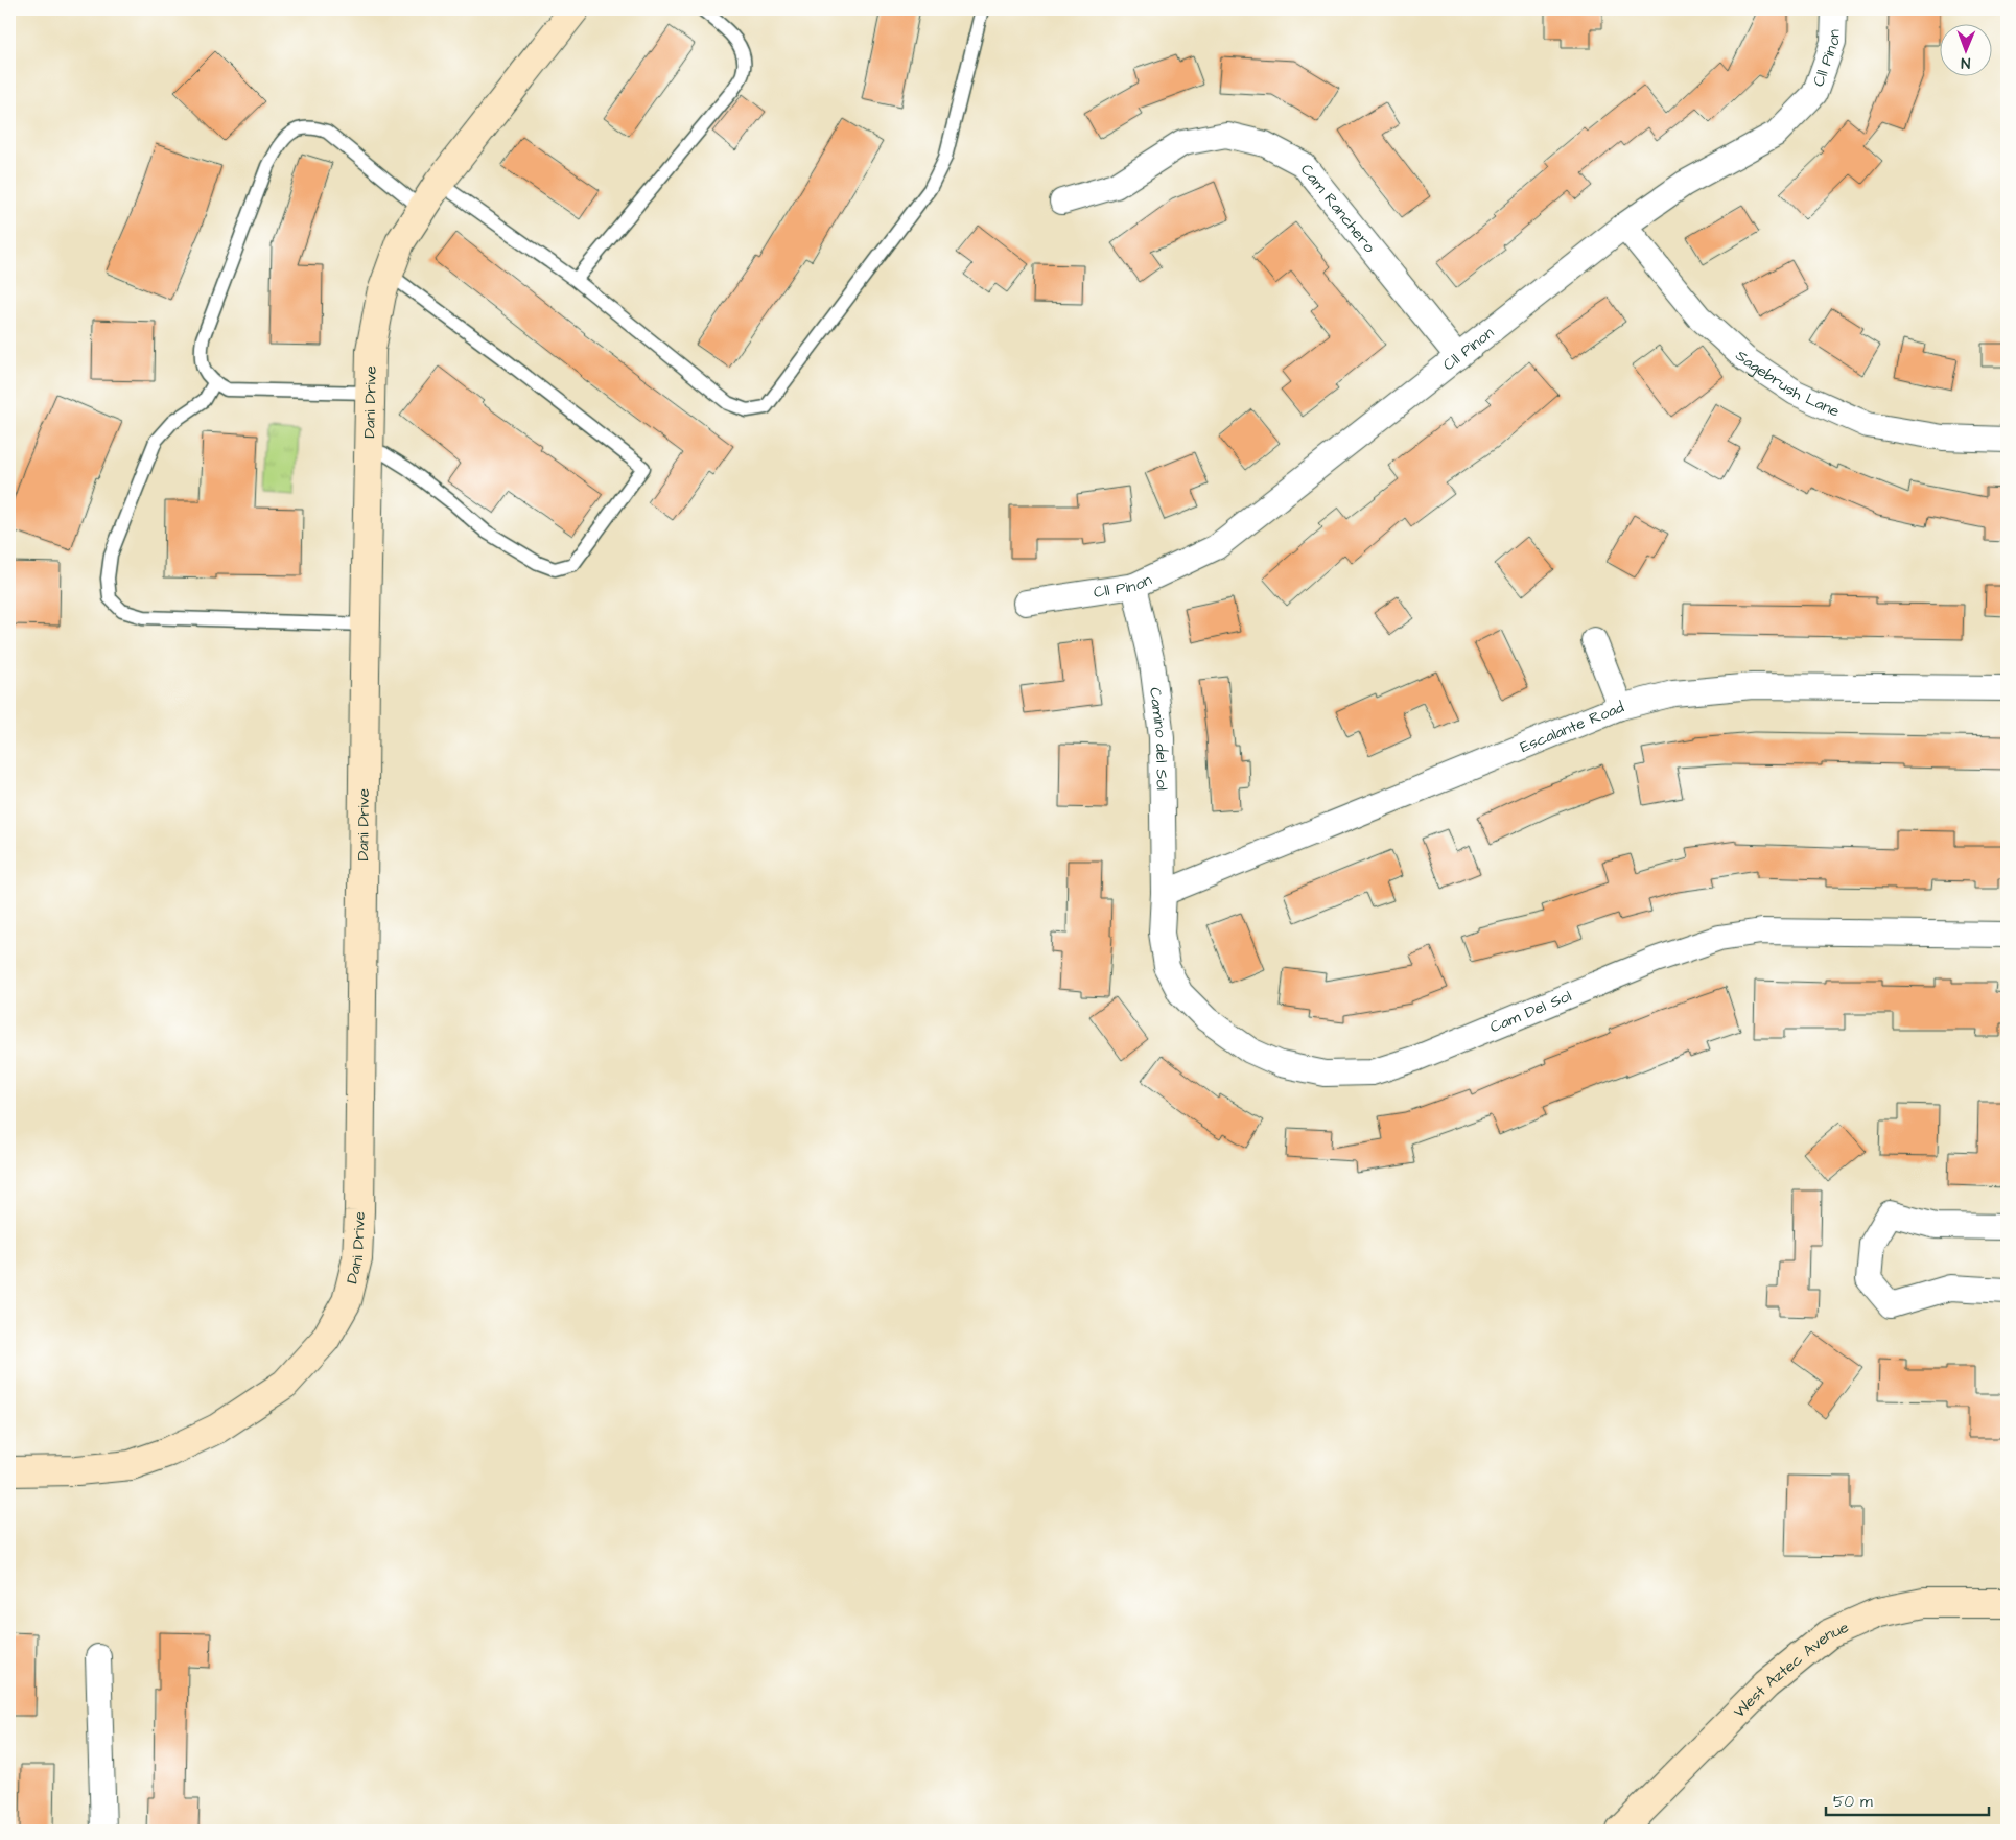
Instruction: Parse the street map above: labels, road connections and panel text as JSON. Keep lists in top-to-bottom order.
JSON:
{
  "streets": {
    "street": [
      "Cll Pinon",
      "Cam Ranchero",
      "Sagebrush Lane",
      "Dani Drive",
      "Escalante Road",
      "Camino del Sol",
      "Cam Del Sol",
      "West Aztec Avenue"
    ]
  },
  "crossings": [
    ["Cll Pinon", "Cam Ranchero"],
    ["Cll Pinon", "Sagebrush Lane"],
    ["Cll Pinon", "Camino del Sol"],
    ["Escalante Road", "Camino del Sol"],
    ["Escalante Road", "Cam Del Sol"],
    ["Camino del Sol", "Cam Del Sol"]
  ],
  "scale_bar": "50 m",
  "north": "bottom"
}
